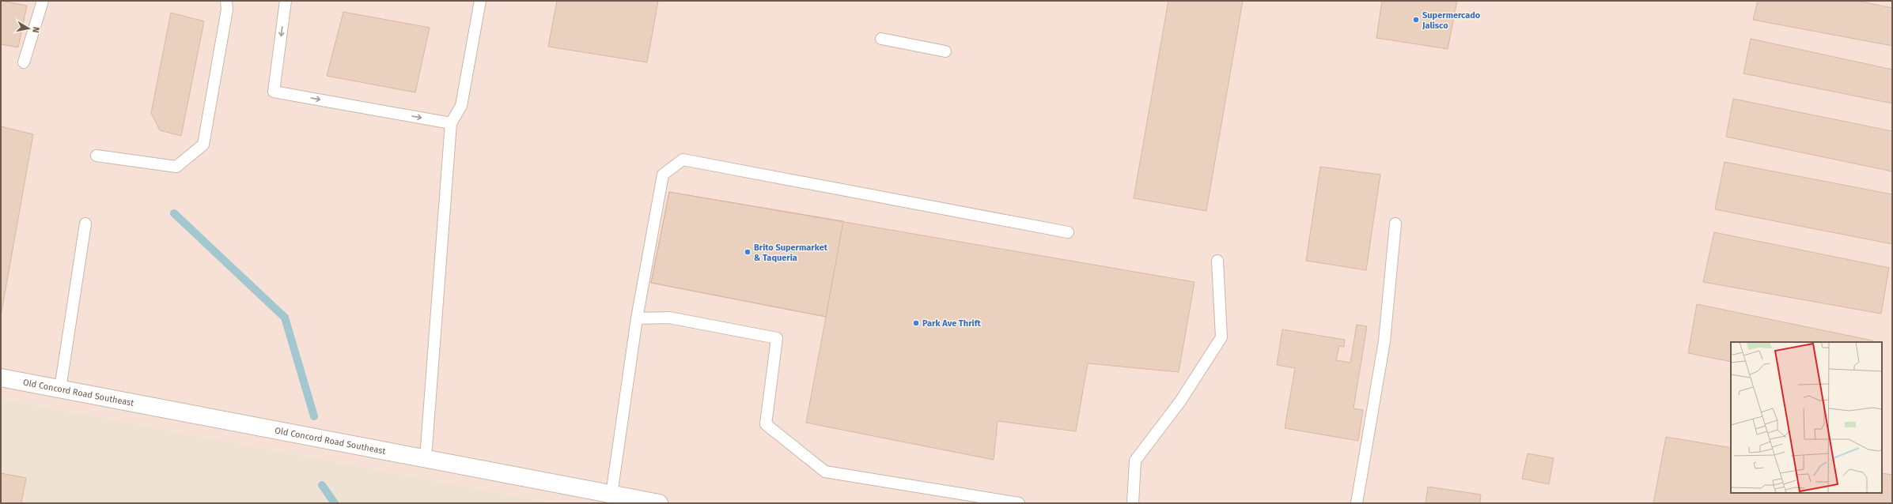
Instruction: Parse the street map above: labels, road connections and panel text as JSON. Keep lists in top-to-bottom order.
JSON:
{
  "streets": {
    "street": ["Old Concord Road Southeast"]
  },
  "places": ["Supermercado Jalisco", "Brito Supermarket & Taqueria", "Park Ave Thrift"],
  "north": "right"
}
